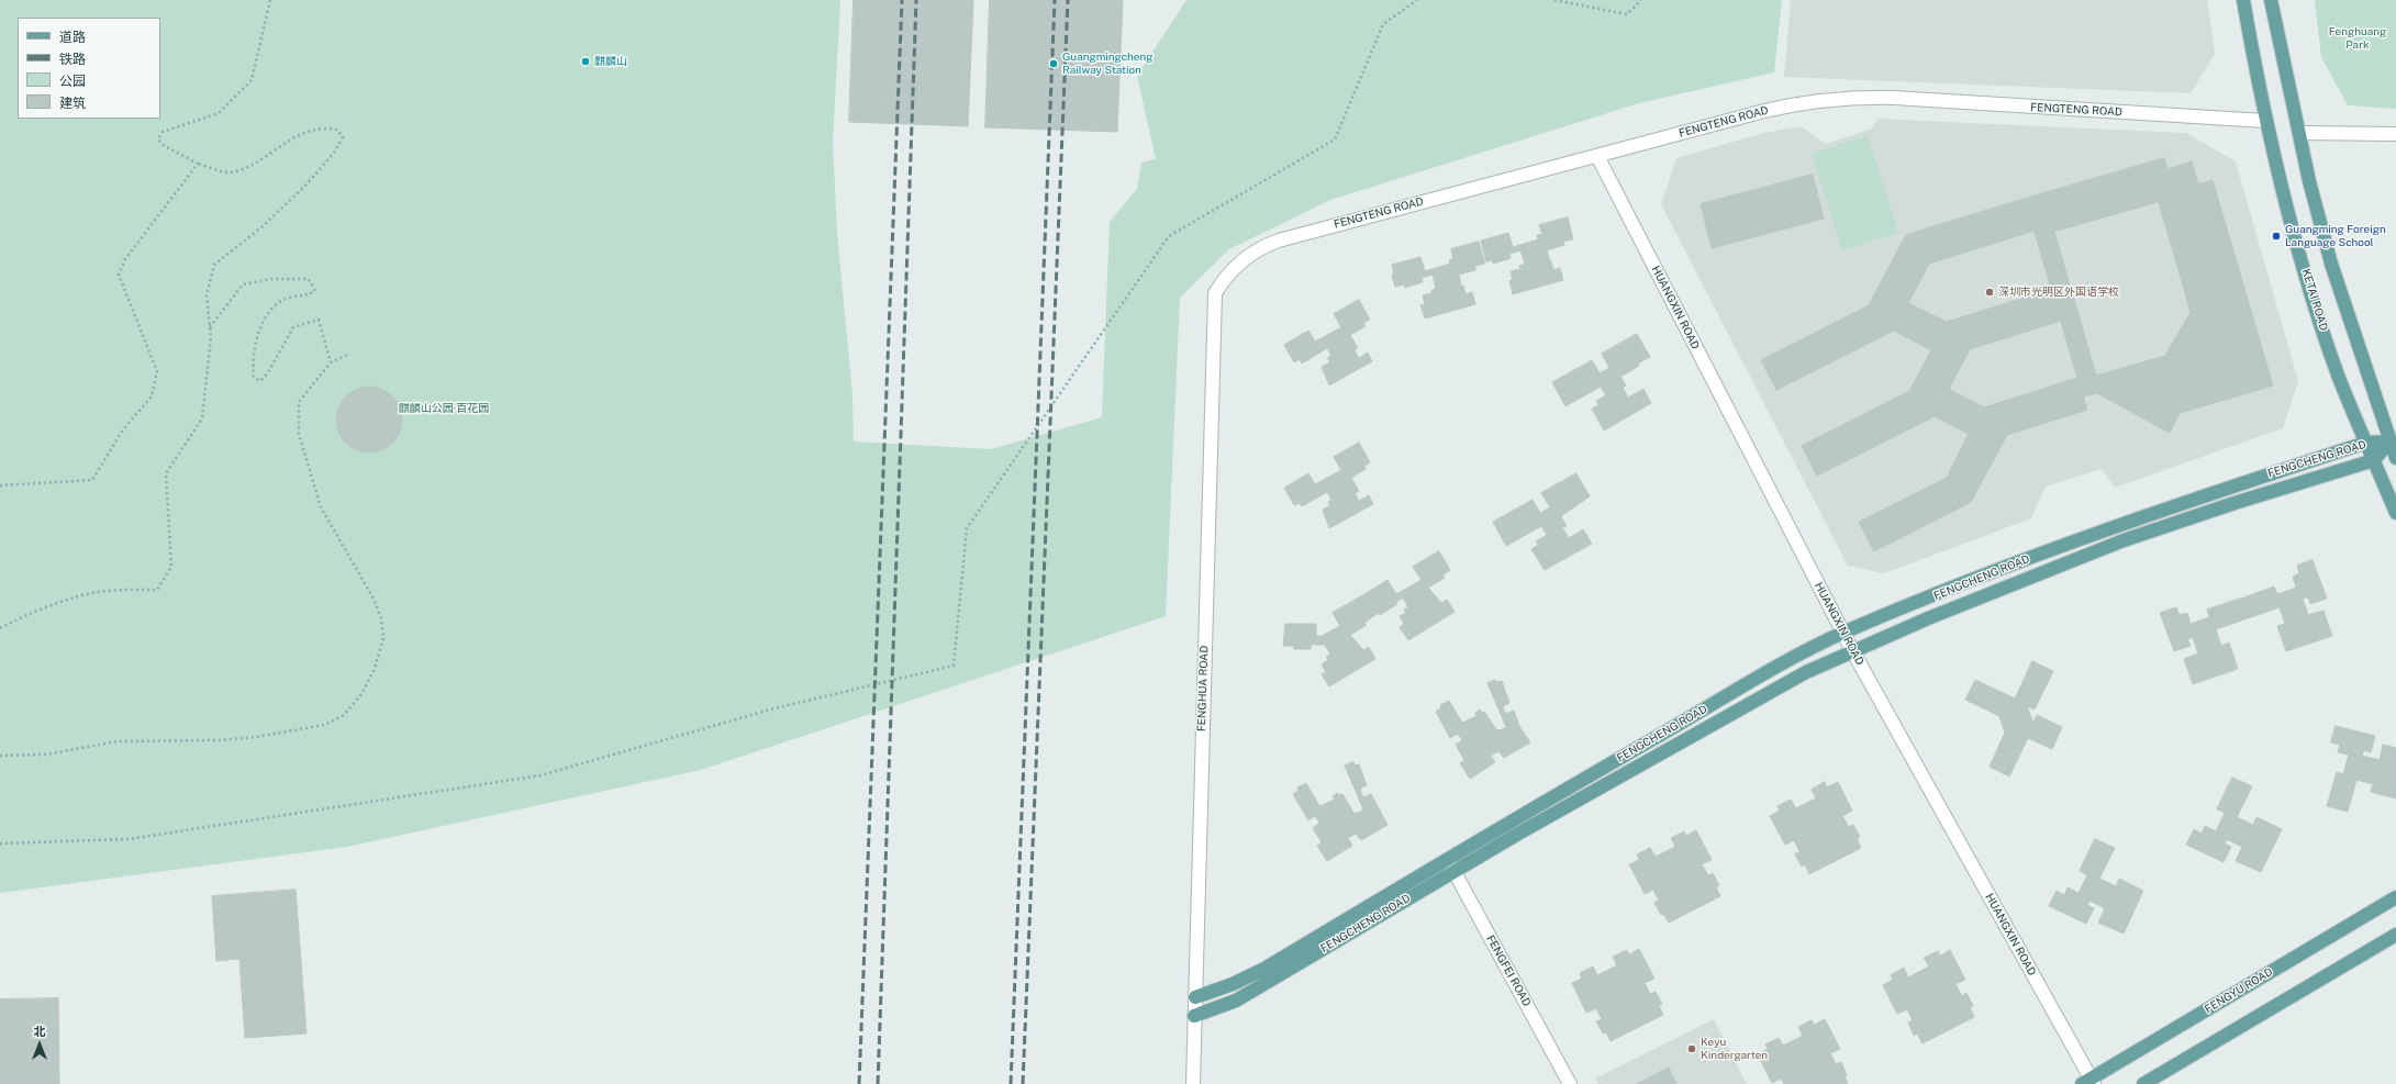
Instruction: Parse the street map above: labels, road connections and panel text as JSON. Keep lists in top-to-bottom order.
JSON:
{
  "streets": {
    "main road": ["KETAI ROAD", "FENGCHENG ROAD", "FENGYU ROAD"],
    "street": [
      "FENGTENG ROAD",
      "HUANGXIN ROAD",
      "FENGHUA ROAD",
      "FENGFEI ROAD"
    ]
  },
  "crossings": [
    ["FENGTENG ROAD", "KETAI ROAD"],
    ["FENGTENG ROAD", "HUANGXIN ROAD"],
    ["FENGTENG ROAD", "FENGHUA ROAD"],
    ["KETAI ROAD", "FENGCHENG ROAD"],
    ["HUANGXIN ROAD", "FENGCHENG ROAD"],
    ["HUANGXIN ROAD", "FENGYU ROAD"],
    ["FENGCHENG ROAD", "FENGHUA ROAD"],
    ["FENGCHENG ROAD", "FENGFEI ROAD"]
  ],
  "parks": ["Fenghuang Park", "麒麟山公园·百花园"],
  "places": [
    "麒麟山",
    "Guangmingcheng Railway Station",
    "Guangming Foreign Language School",
    "深圳市光明区外国语学校",
    "Keyu Kindergarten"
  ],
  "legend": [
    "道路",
    "铁路",
    "公园",
    "建筑"
  ],
  "north": "top"
}
